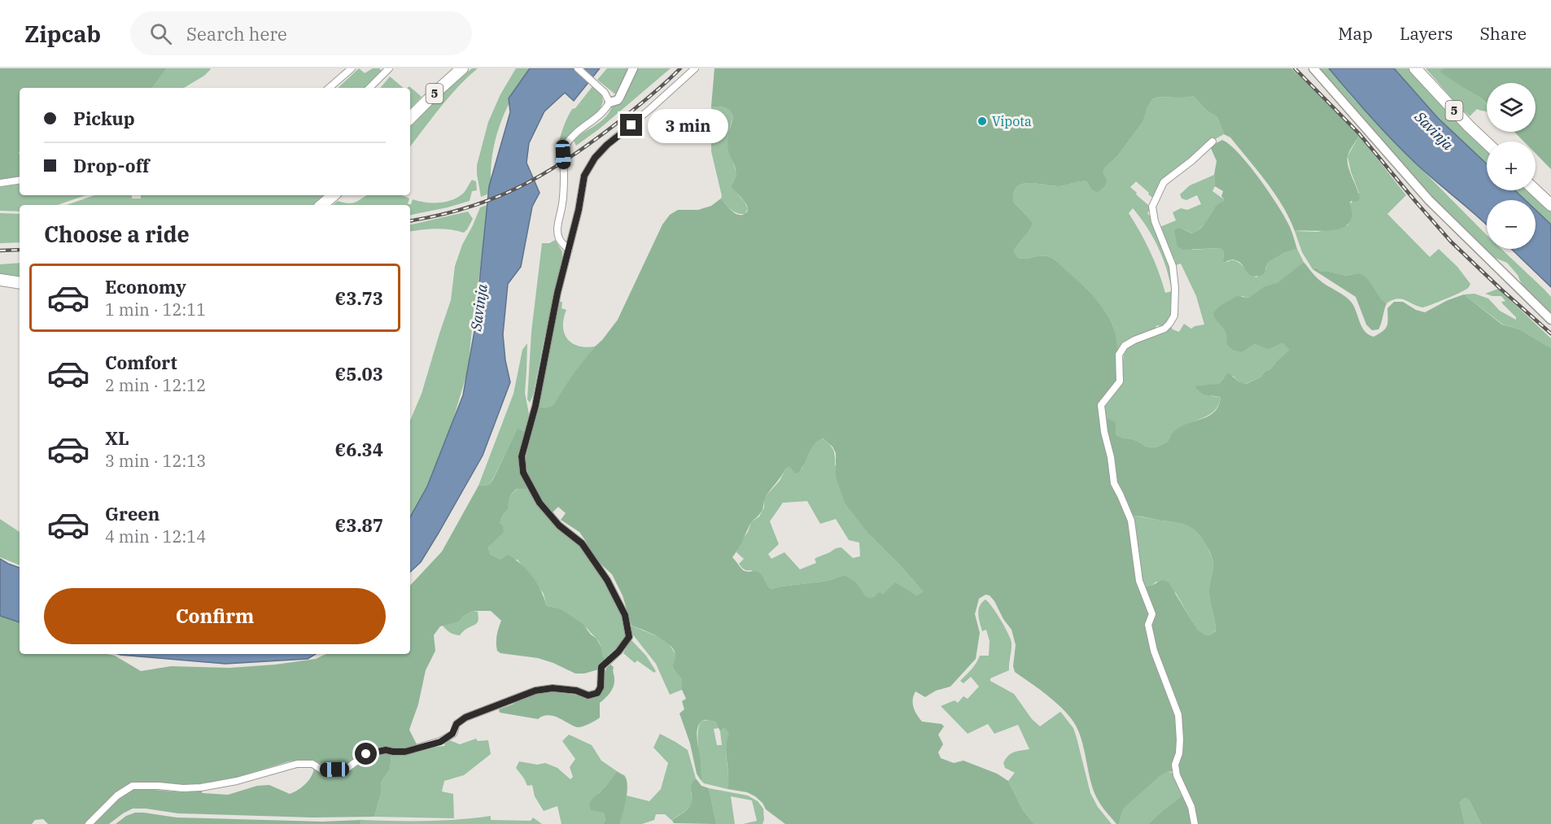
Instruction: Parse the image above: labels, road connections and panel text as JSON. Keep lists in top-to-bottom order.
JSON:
{
  "streets": {
    "main road": ["5"]
  },
  "water": ["Savinja"],
  "places": ["Vipota"],
  "page": {
    "header": "Zipcab",
    "search": "Search here",
    "nav": ["Map", "Layers", "Share"],
    "map_buttons": ["+", "−"],
    "banner": ["Pickup", "Drop-off"],
    "bubble": "3 min",
    "heading": "Choose a ride",
    "list": [
      {
        "name": "Economy",
        "note": "1 min · 12:11",
        "value": "€3.73"
      },
      {
        "name": "Comfort",
        "note": "2 min · 12:12",
        "value": "€5.03"
      },
      {
        "name": "XL",
        "note": "3 min · 12:13",
        "value": "€6.34"
      },
      {
        "name": "Green",
        "note": "4 min · 12:14",
        "value": "€3.87"
      }
    ],
    "buttons": "Confirm"
  }
}
